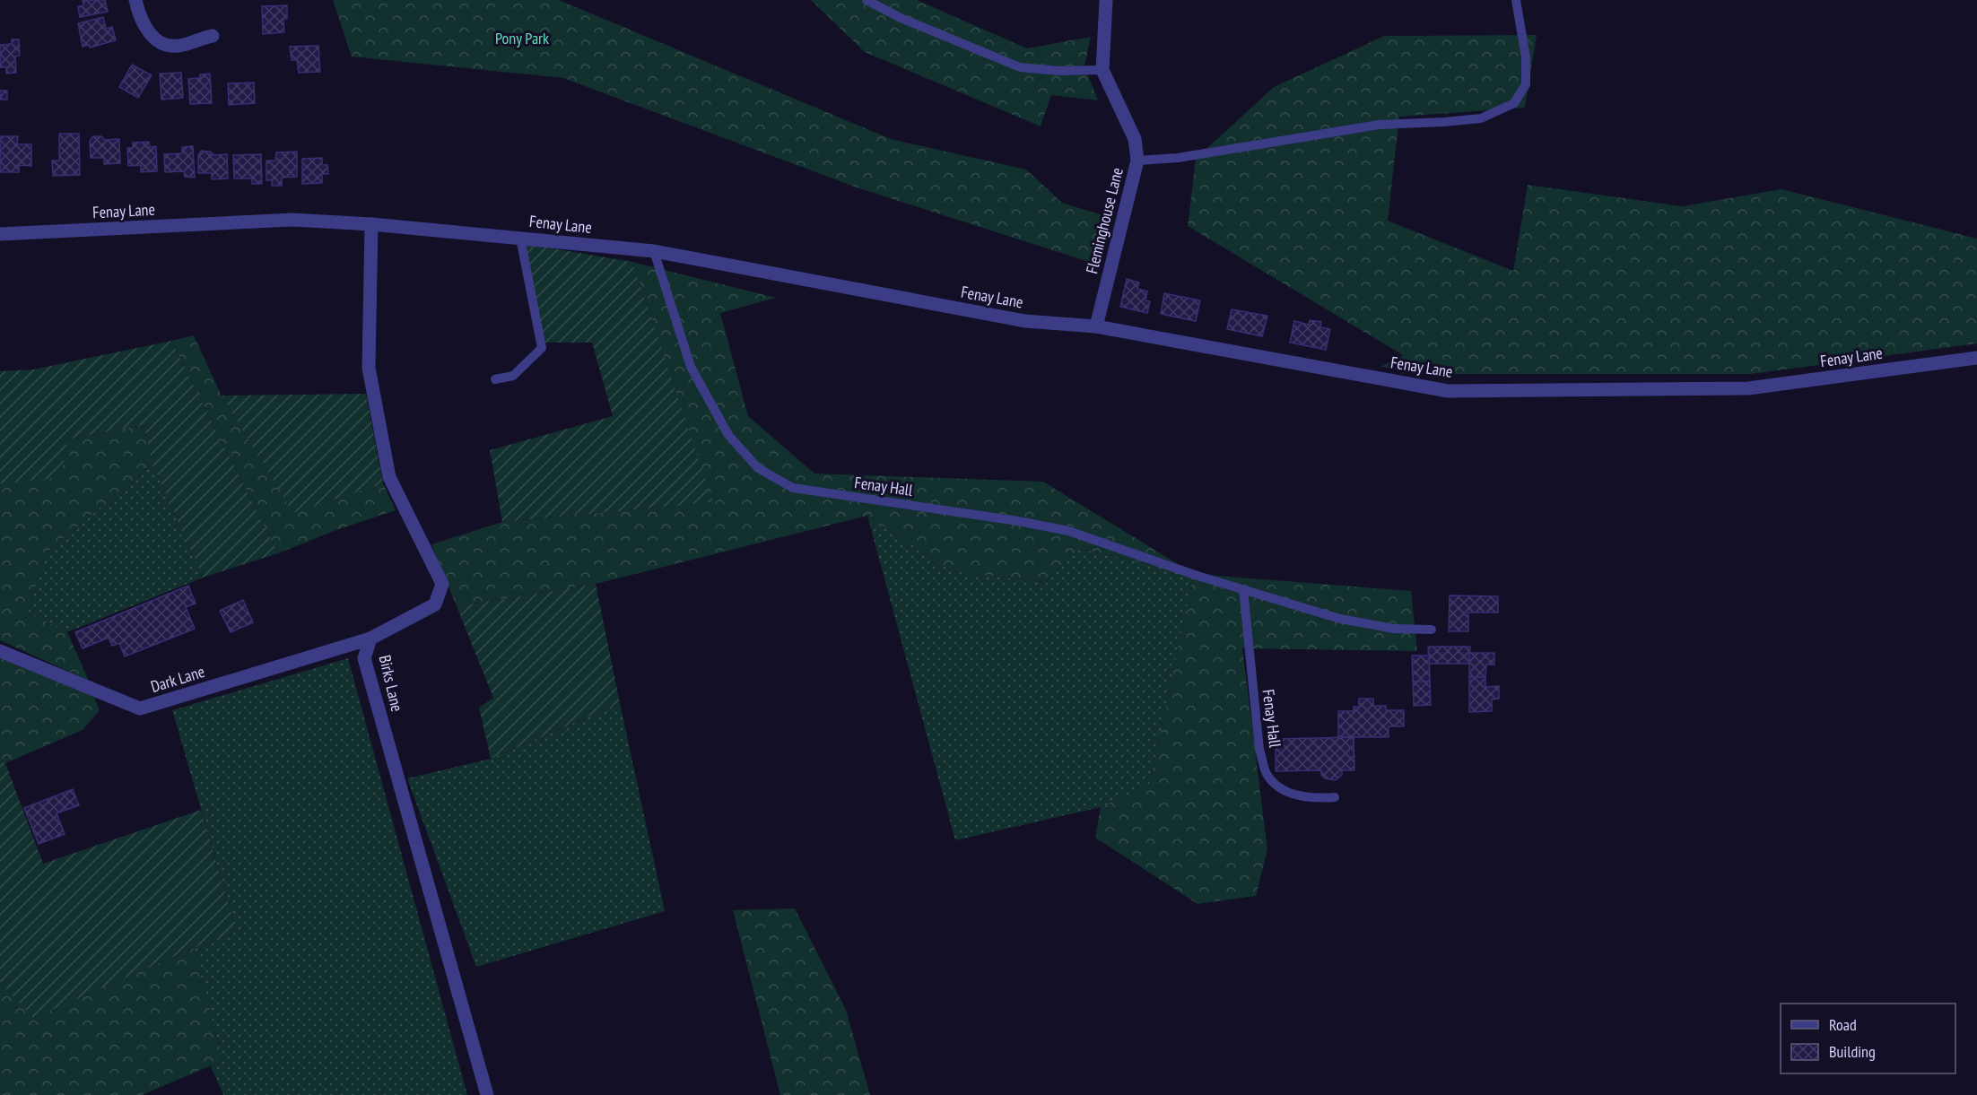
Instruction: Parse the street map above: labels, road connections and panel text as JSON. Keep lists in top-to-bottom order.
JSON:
{
  "streets": {
    "street": [
      "Fenay Lane",
      "Fleminghouse Lane",
      "Dark Lane",
      "Birks Lane"
    ],
    "lane": ["Fenay Hall"]
  },
  "crossings": [
    ["Fenay Lane", "Fleminghouse Lane"],
    ["Fenay Lane", "Fenay Hall"],
    ["Fenay Lane", "Birks Lane"],
    ["Dark Lane", "Birks Lane"]
  ],
  "parks": ["Pony Park"],
  "legend": ["Road", "Building"]
}
